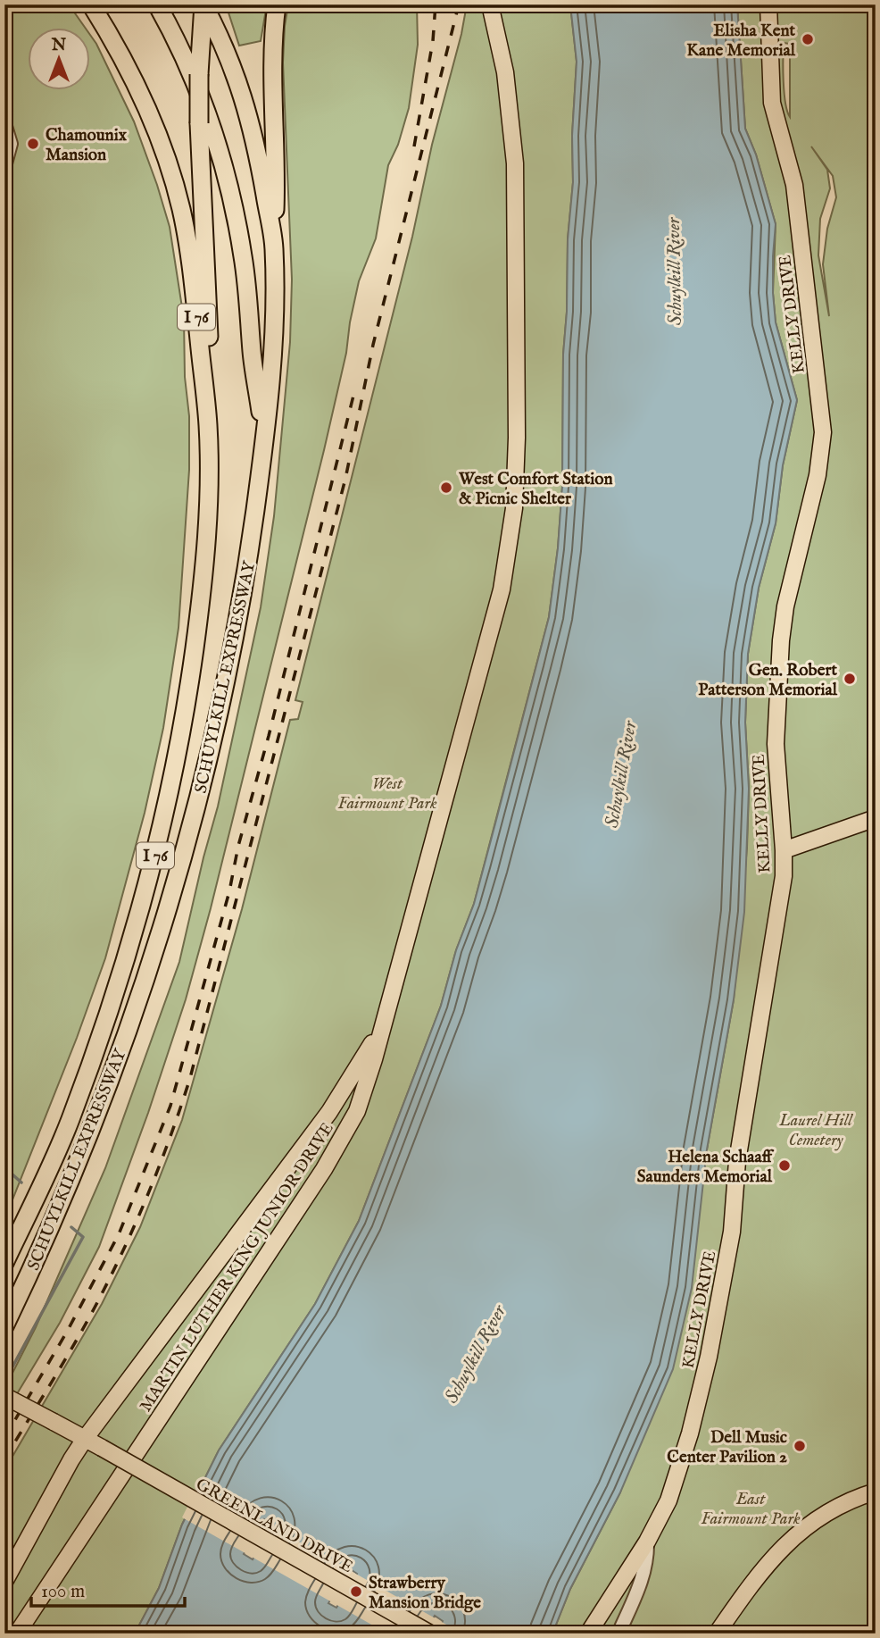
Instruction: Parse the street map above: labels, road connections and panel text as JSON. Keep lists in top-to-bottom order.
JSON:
{
  "streets": {
    "highway": ["I 76", "SCHUYLKILL EXPRESSWAY"],
    "main road": ["KELLY DRIVE", "MARTIN LUTHER KING JUNIOR DRIVE", "GREENLAND DRIVE"]
  },
  "water": ["Schuylkill River"],
  "parks": ["West Fairmount Park", "Laurel Hill Cemetery", "East Fairmount Park"],
  "places": [
    "Elisha Kent Kane Memorial",
    "Chamounix Mansion",
    "West Comfort Station & Picnic Shelter",
    "Gen. Robert Patterson Memorial",
    "Helena Schaaff Saunders Memorial",
    "Dell Music Center Pavilion 2",
    "Strawberry Mansion Bridge"
  ],
  "scale_bar": "100 m",
  "north": "top"
}
